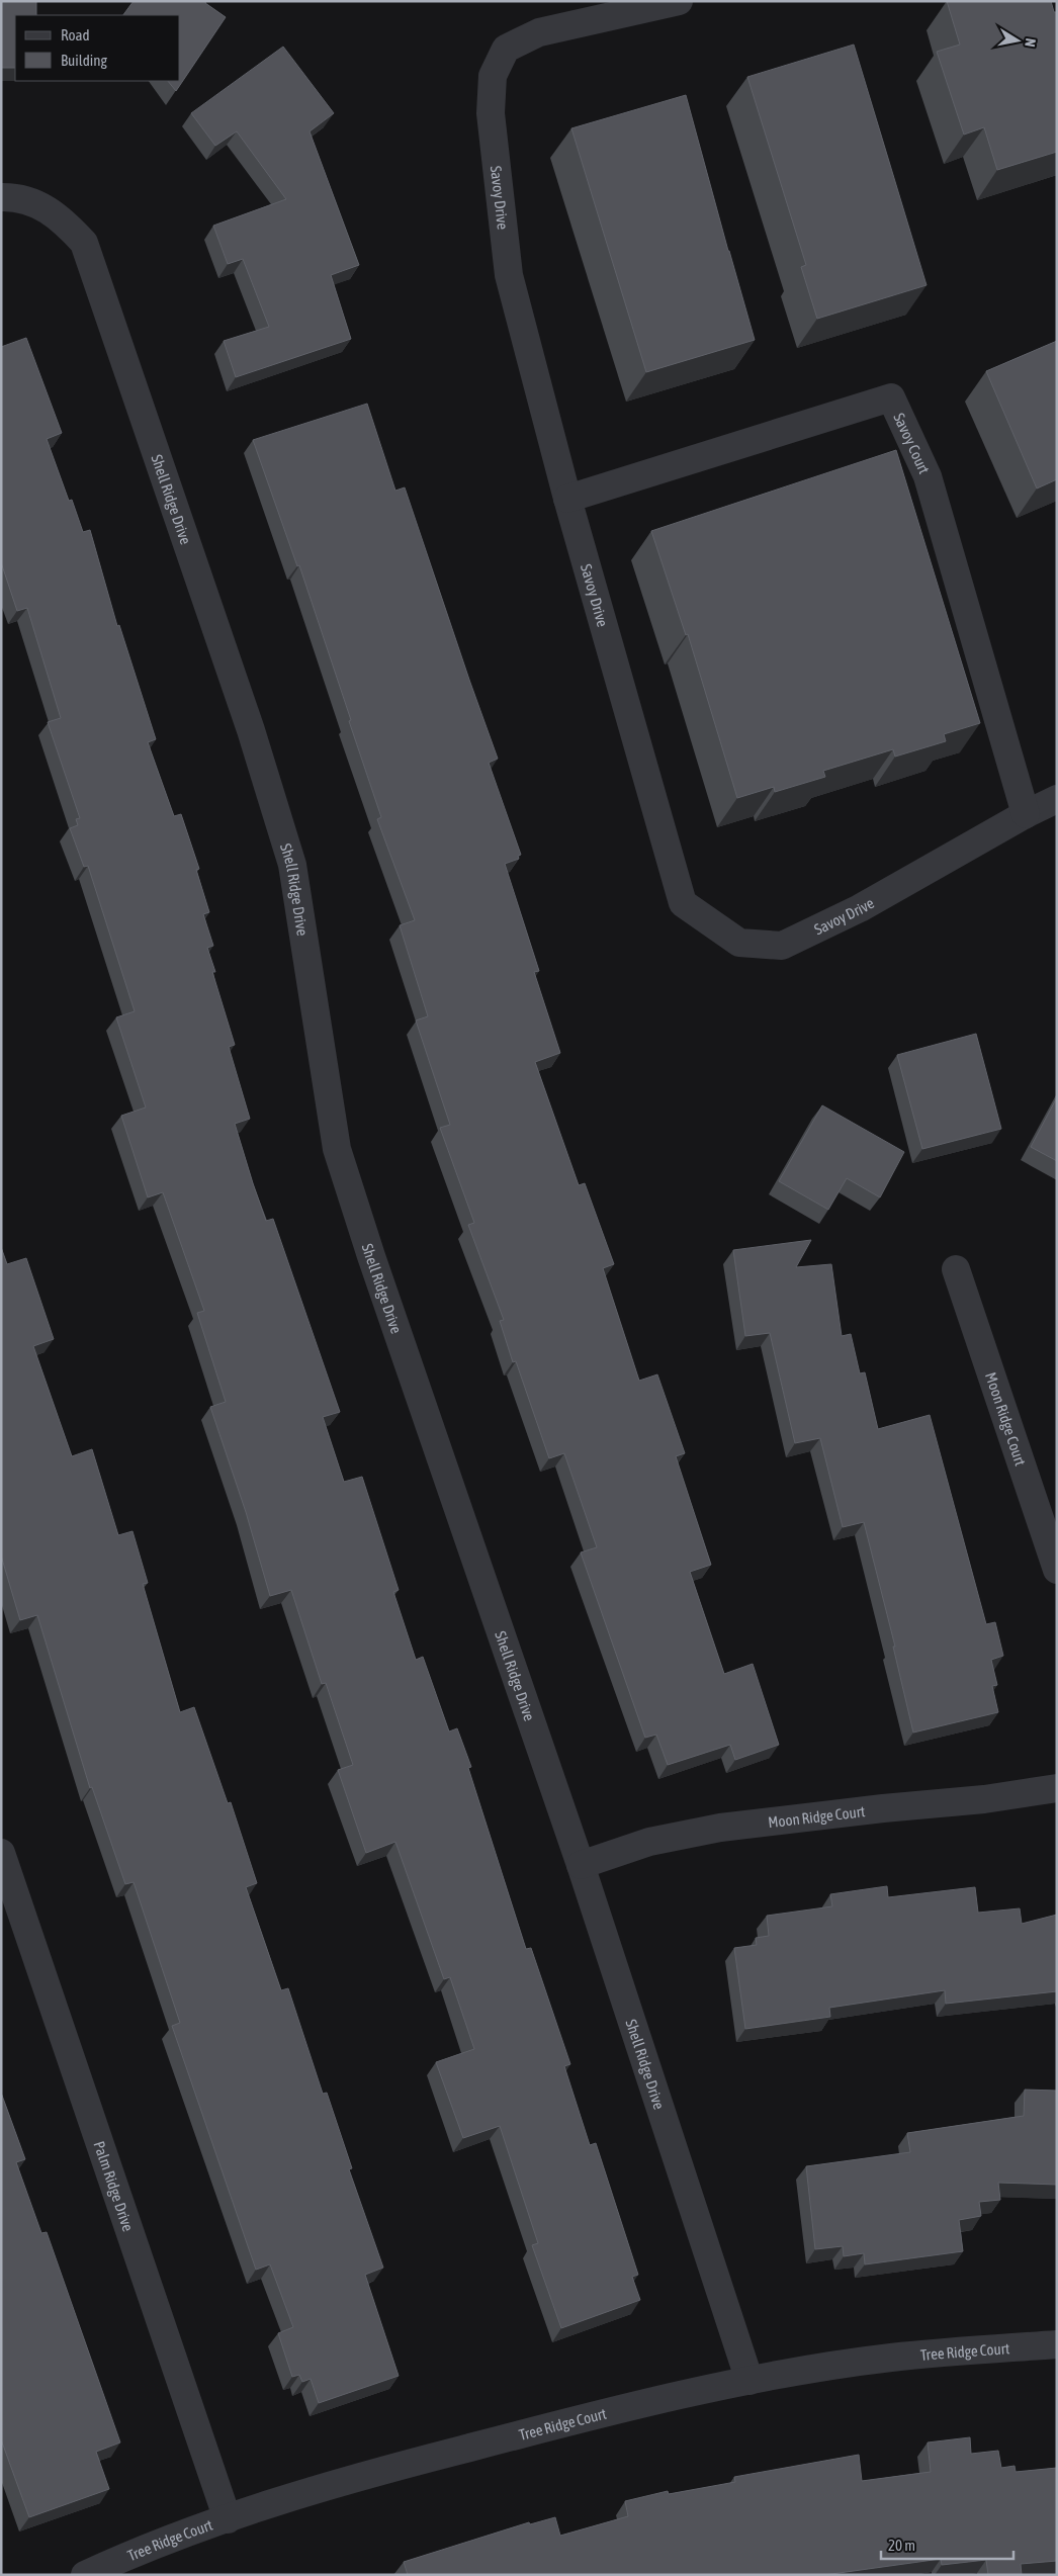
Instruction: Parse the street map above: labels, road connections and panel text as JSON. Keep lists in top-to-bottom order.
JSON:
{
  "streets": {
    "street": [
      "Savoy Drive",
      "Savoy Court",
      "Shell Ridge Drive",
      "Moon Ridge Court",
      "Palm Ridge Drive",
      "Tree Ridge Court"
    ]
  },
  "crossings": [
    ["Savoy Drive", "Savoy Court"],
    ["Shell Ridge Drive", "Moon Ridge Court"],
    ["Shell Ridge Drive", "Tree Ridge Court"],
    ["Palm Ridge Drive", "Tree Ridge Court"]
  ],
  "legend": ["Road", "Building"],
  "scale_bar": "20 m",
  "north": "right"
}
